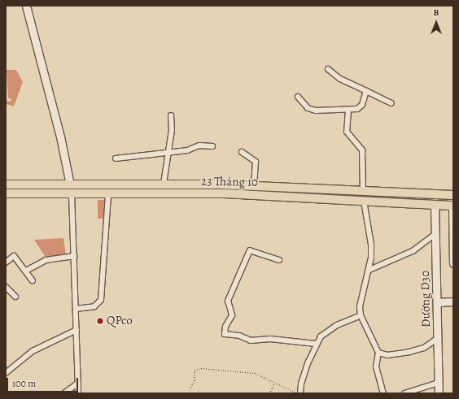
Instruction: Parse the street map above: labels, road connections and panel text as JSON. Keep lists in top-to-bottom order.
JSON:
{
  "streets": {
    "main road": ["23 Tháng 10"],
    "street": ["Đường D30"]
  },
  "crossings": [
    ["23 Tháng 10", "Đường D30"]
  ],
  "places": ["QPco"],
  "scale_bar": "100 m",
  "north": "top"
}
